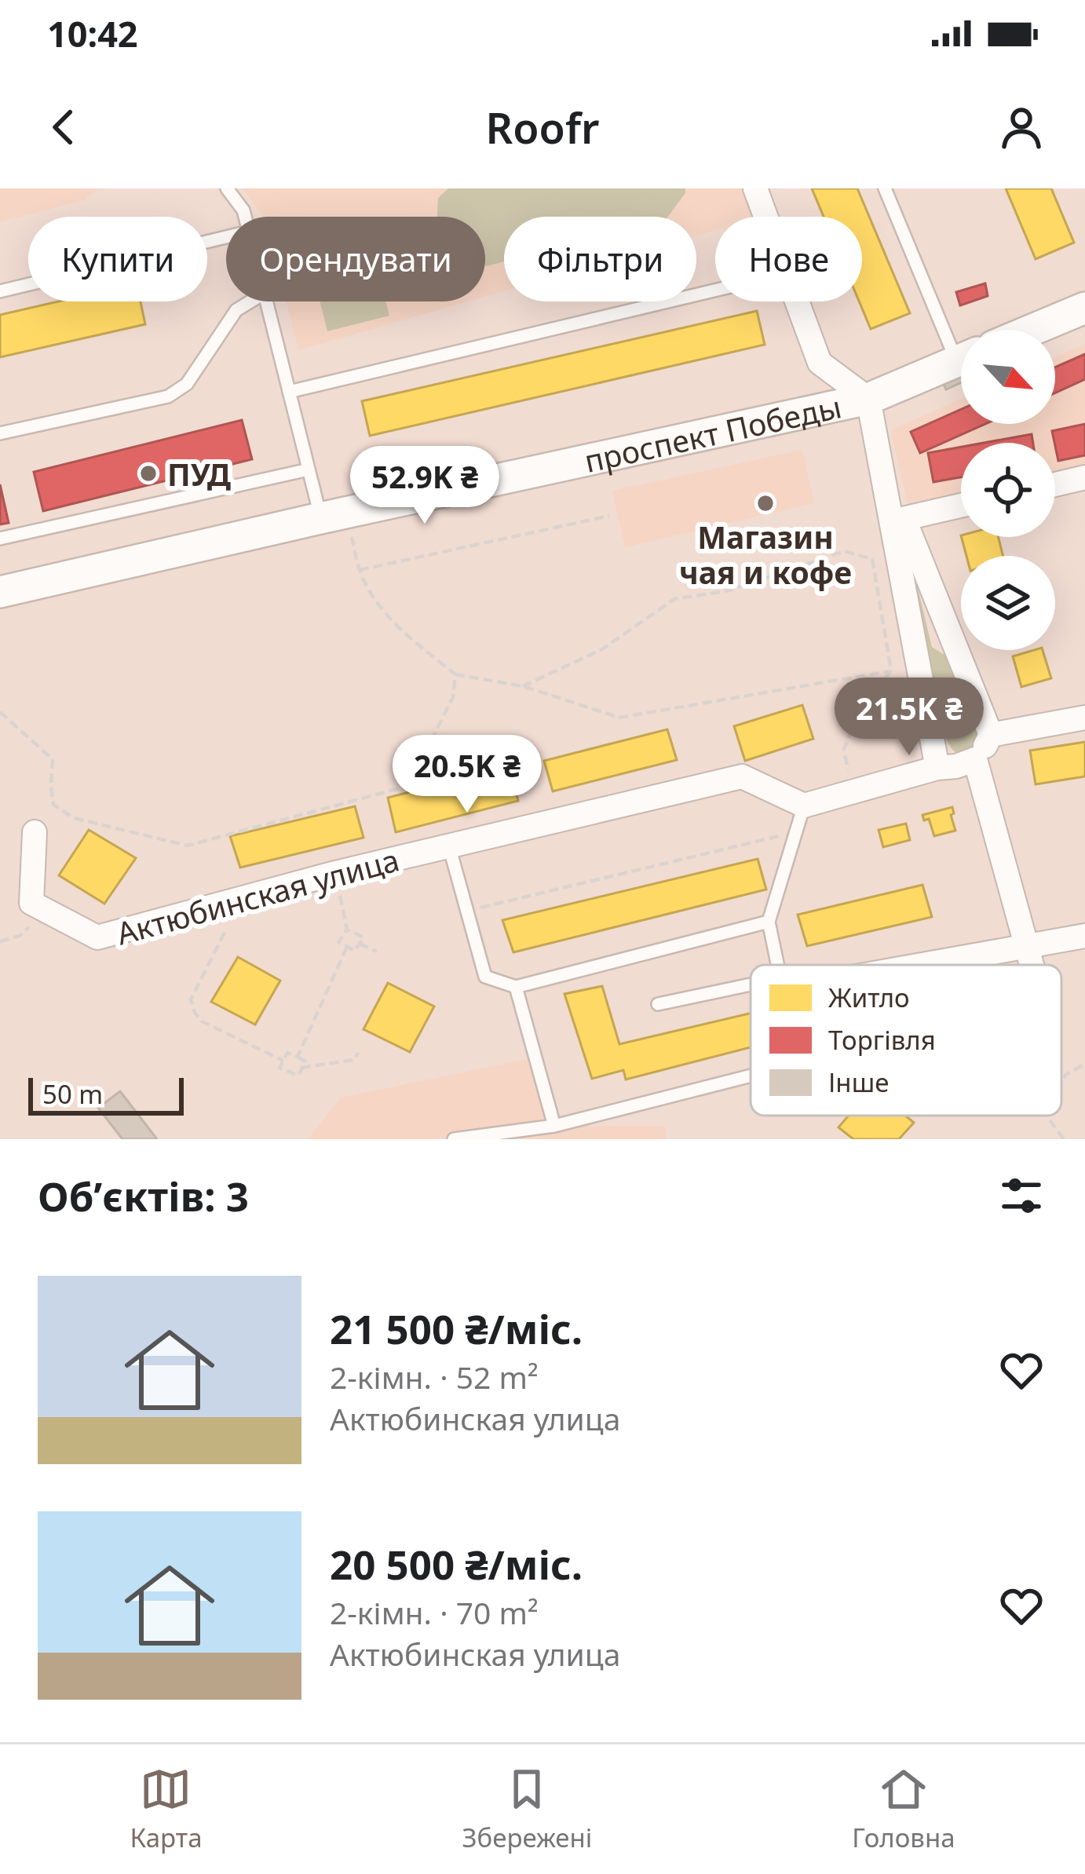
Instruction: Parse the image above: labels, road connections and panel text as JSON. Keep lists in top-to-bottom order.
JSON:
{
  "streets": {
    "street": ["проспект Победы", "Актюбинская улица"]
  },
  "places": ["ПУД", "Магазин чая и кофе"],
  "legend": ["Житло", "Торгівля", "Інше"],
  "scale_bar": "50 m",
  "north": "bottom right",
  "page": {
    "status": "10:42",
    "header": "Roofr",
    "chip": [
      "Купити",
      "Орендувати",
      "Фільтри",
      "Нове"
    ],
    "price": ["52.9K ₴", "21.5K ₴", "20.5K ₴"],
    "scale": "50 m",
    "heading": "Об’єктів: 3",
    "list": [
      {
        "name": "21 500 ₴/міс.",
        "note": "2-кімн. · 52 m² · Актюбинская улица"
      },
      {
        "name": "20 500 ₴/міс.",
        "note": "2-кімн. · 70 m² · Актюбинская улица"
      }
    ],
    "tabs": ["Карта", "Збережені", "Головна"]
  }
}
